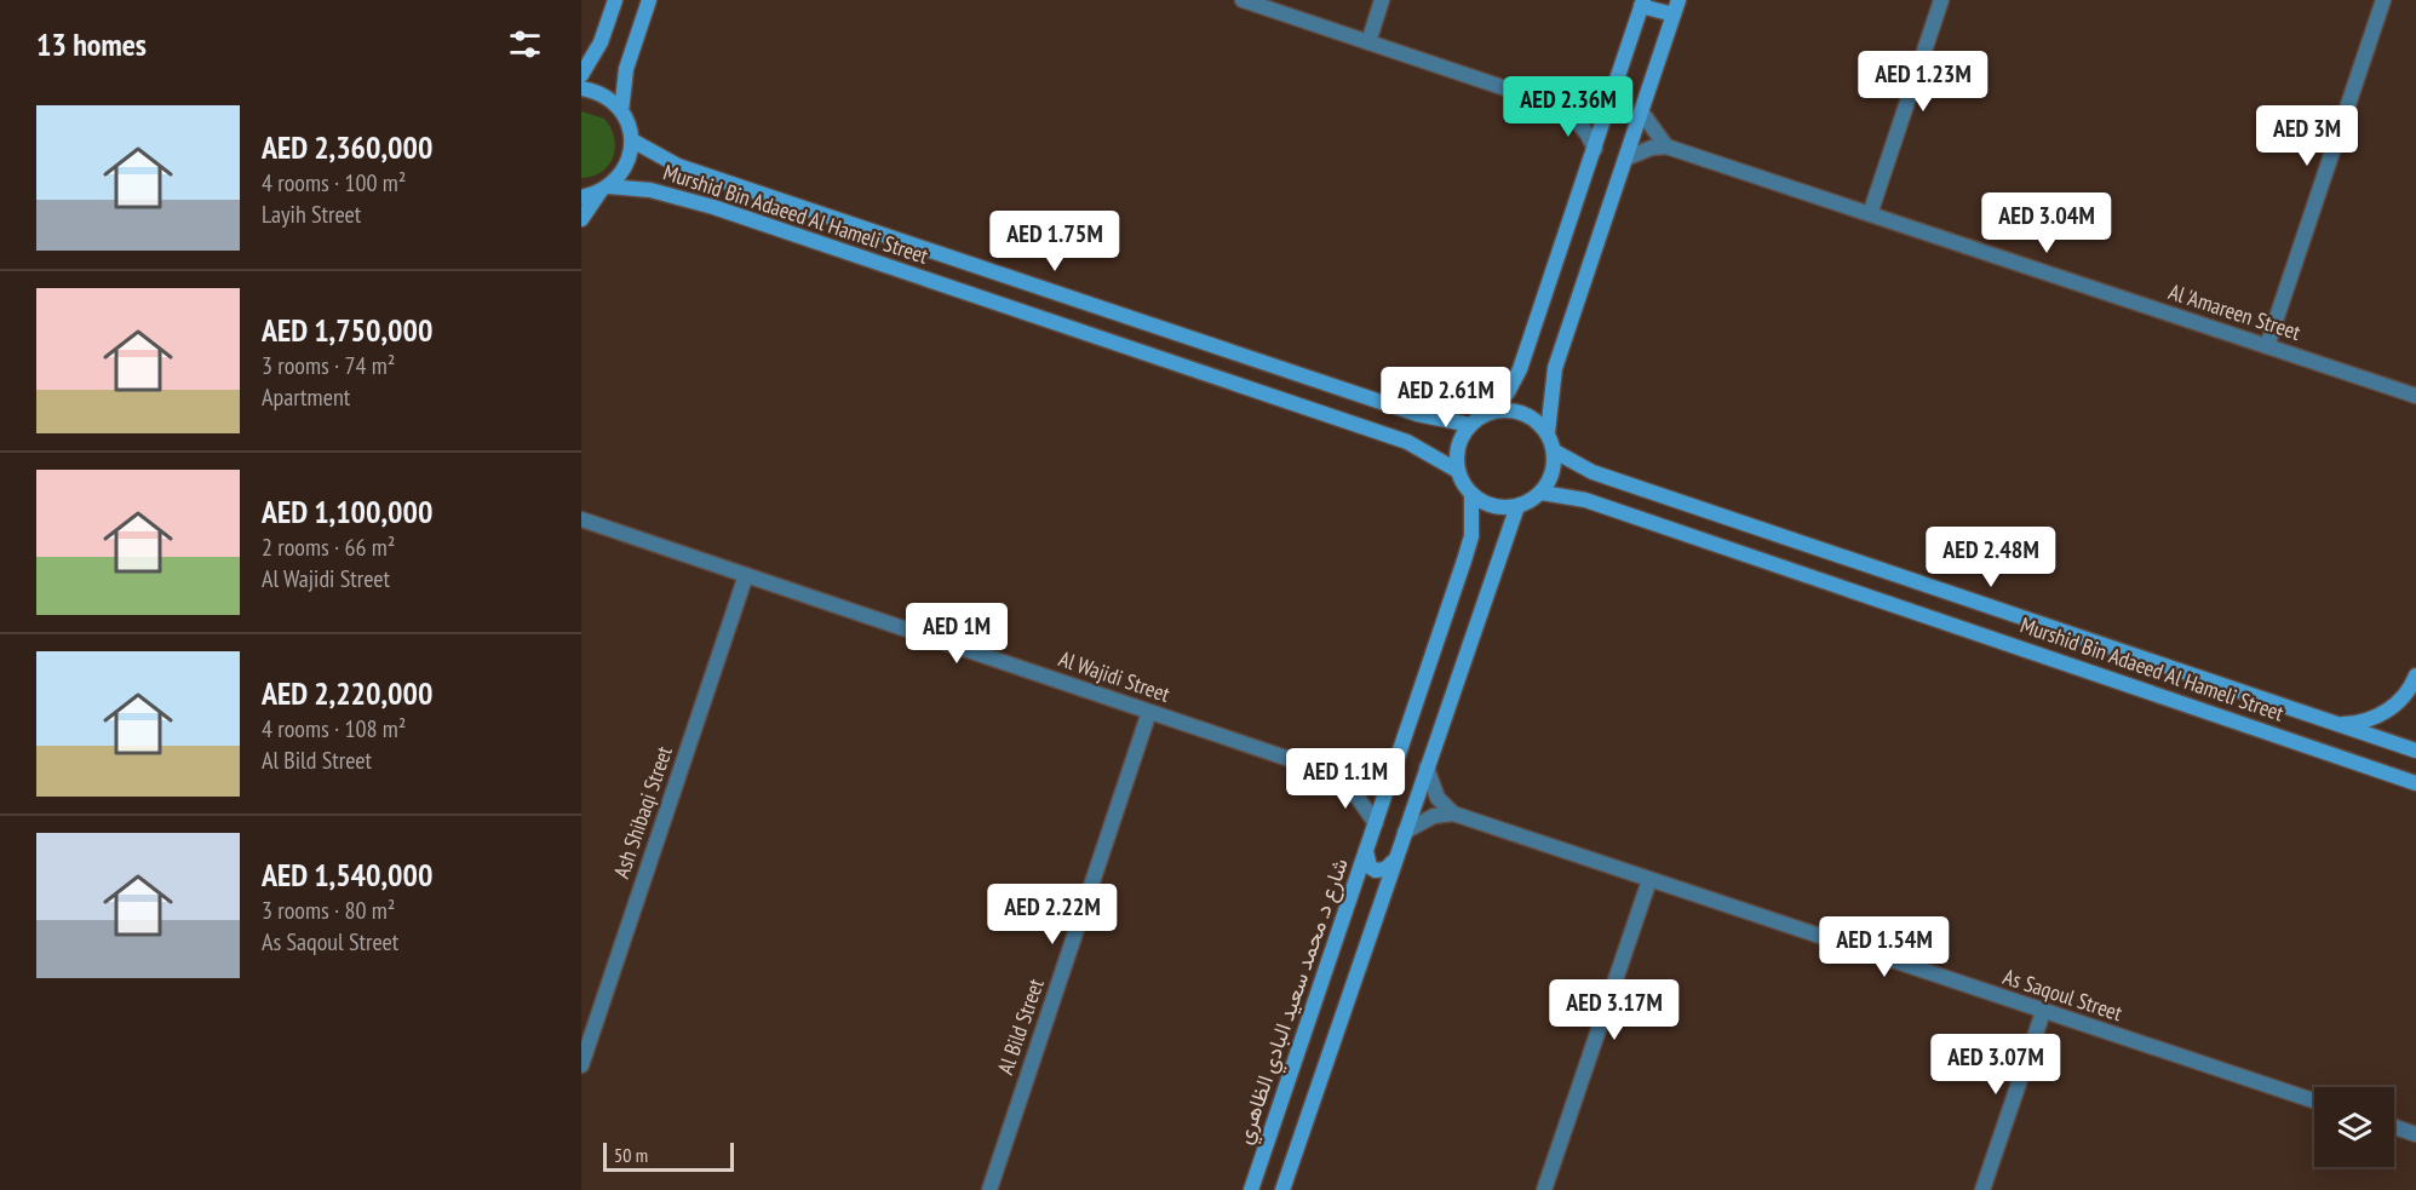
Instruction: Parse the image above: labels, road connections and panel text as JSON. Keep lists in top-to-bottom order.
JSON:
{
  "streets": {
    "street": [
      "Murshid Bin Adaeed Al Hameli Street",
      "Al 'Amareen Street",
      "Al Wajidi Street",
      "Ash Shibaqi Street",
      "As Saqoul Street",
      "شارع د. محمد سعيد البادي الظاهري",
      "Al Bild Street"
    ]
  },
  "crossings": [
    ["Murshid Bin Adaeed Al Hameli Street", "شارع د. محمد سعيد البادي الظاهري"],
    ["Al Wajidi Street", "Ash Shibaqi Street"],
    ["Al Wajidi Street", "Al Bild Street"]
  ],
  "scale_bar": "50 m",
  "page": {
    "heading": "13 homes",
    "price": [
      "AED 1.23M",
      "AED 2.36M",
      "AED 3M",
      "AED 3.04M",
      "AED 1.75M",
      "AED 2.61M",
      "AED 2.48M",
      "AED 1M",
      "AED 1.1M",
      "AED 2.22M",
      "AED 1.54M",
      "AED 3.17M",
      "AED 3.07M"
    ],
    "list": [
      {
        "name": "AED 2,360,000",
        "note": "4 rooms · 100 m² · Layih Street"
      },
      {
        "name": "AED 1,750,000",
        "note": "3 rooms · 74 m² · Apartment"
      },
      {
        "name": "AED 1,100,000",
        "note": "2 rooms · 66 m² · Al Wajidi Street"
      },
      {
        "name": "AED 2,220,000",
        "note": "4 rooms · 108 m² · Al Bild Street"
      },
      {
        "name": "AED 1,540,000",
        "note": "3 rooms · 80 m² · As Saqoul Street"
      }
    ],
    "scale": "50 m"
  }
}
